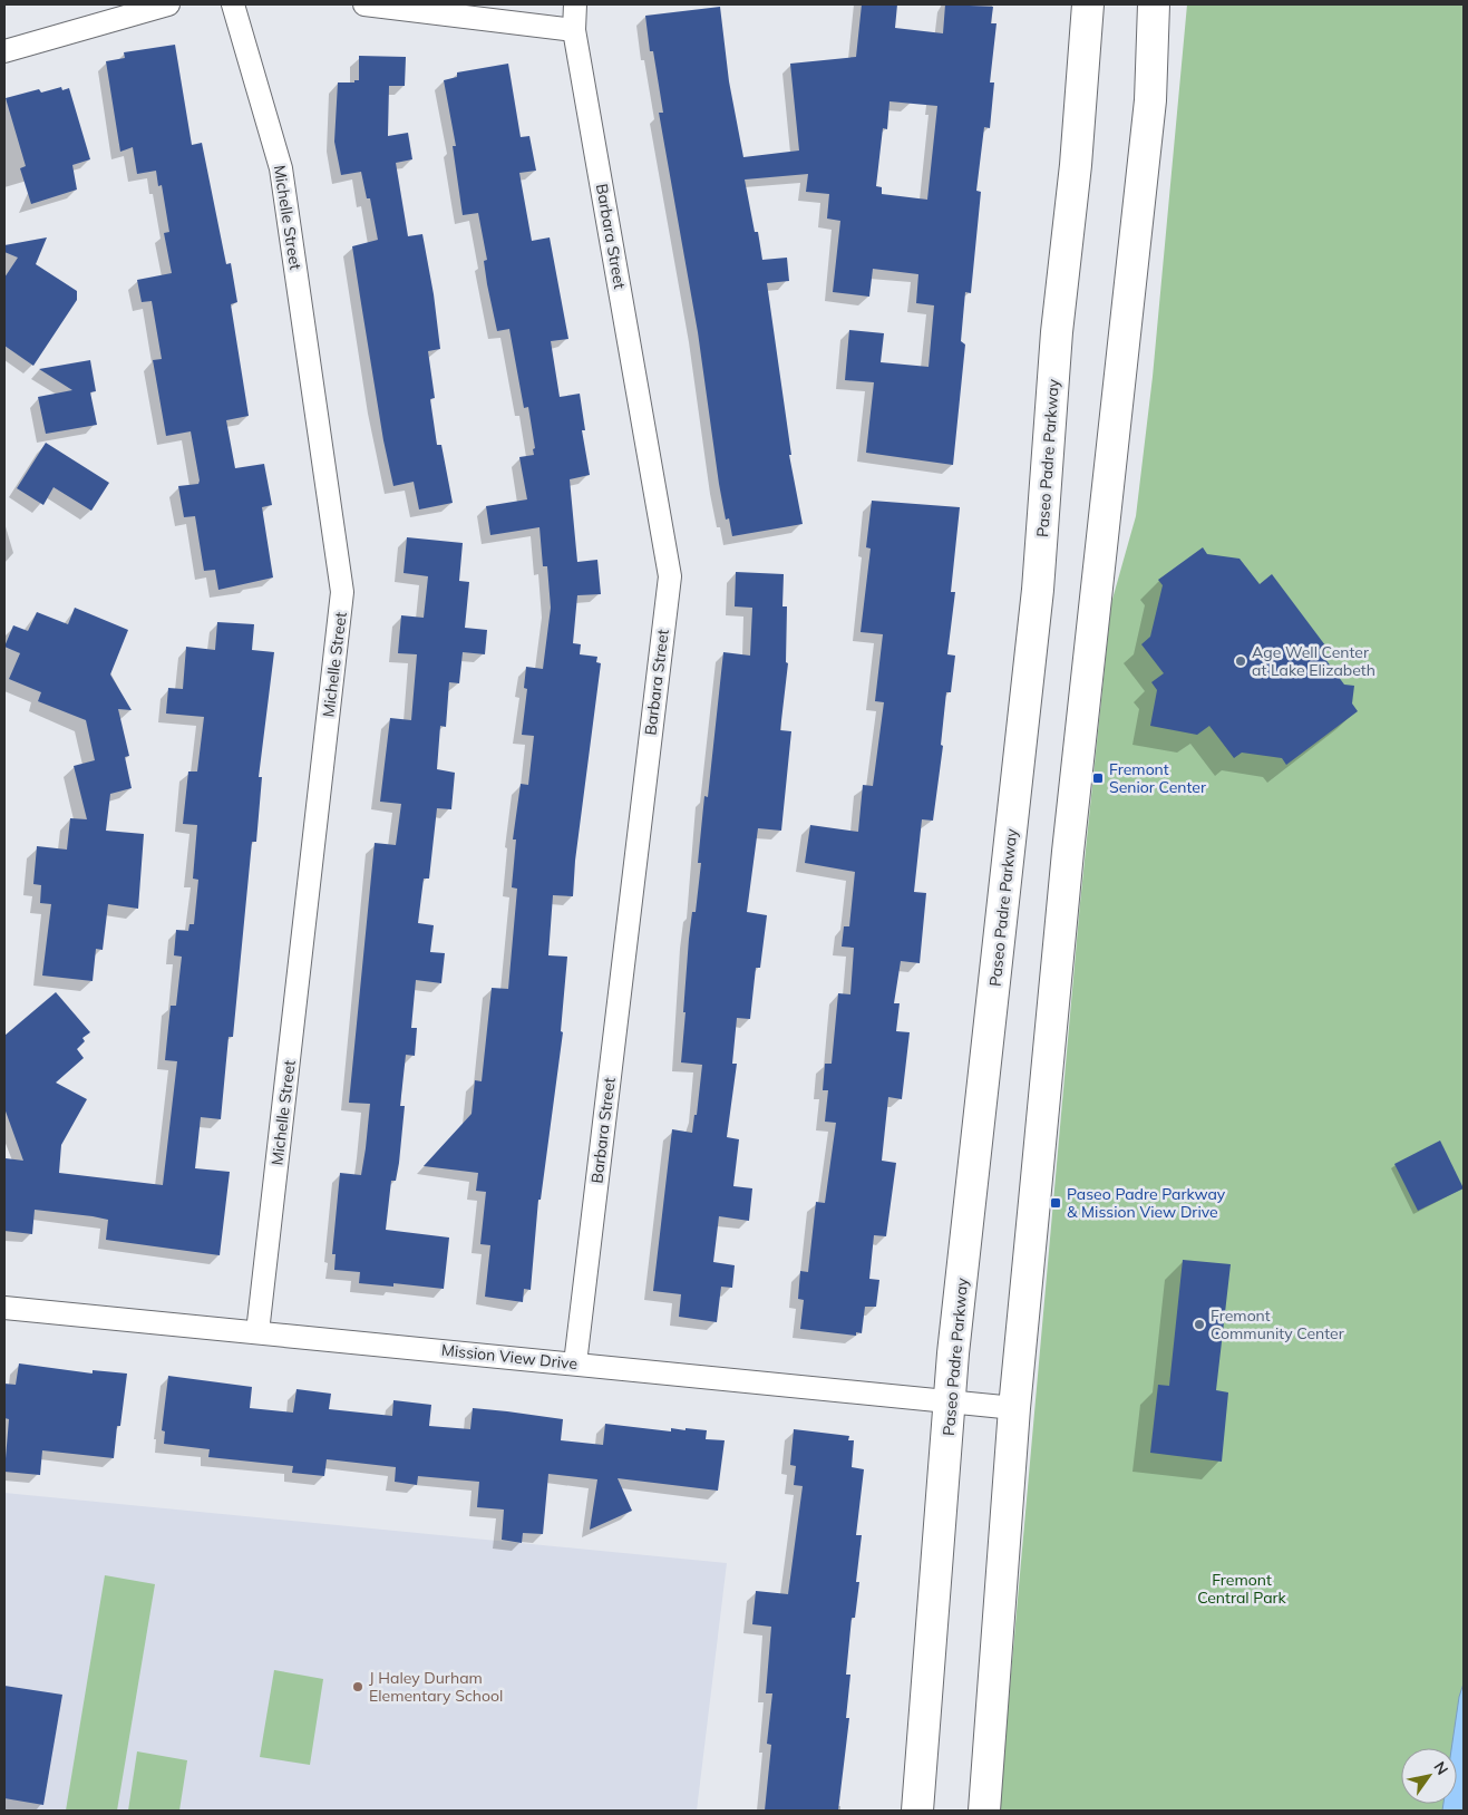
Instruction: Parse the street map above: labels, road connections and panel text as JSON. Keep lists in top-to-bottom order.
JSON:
{
  "streets": {
    "main road": ["Paseo Padre Parkway"],
    "street": ["Michelle Street", "Barbara Street", "Mission View Drive"]
  },
  "crossings": [
    ["Michelle Street", "Mission View Drive"],
    ["Barbara Street", "Mission View Drive"],
    ["Paseo Padre Parkway", "Mission View Drive"]
  ],
  "parks": ["Fremont Central Park"],
  "places": {
    "other": ["Age Well Center at Lake Elizabeth", "Fremont Community Center", "J Haley Durham Elementary School"],
    "transit": ["Fremont Senior Center", "Paseo Padre Parkway & Mission View Drive"]
  },
  "north": "top right"
}
